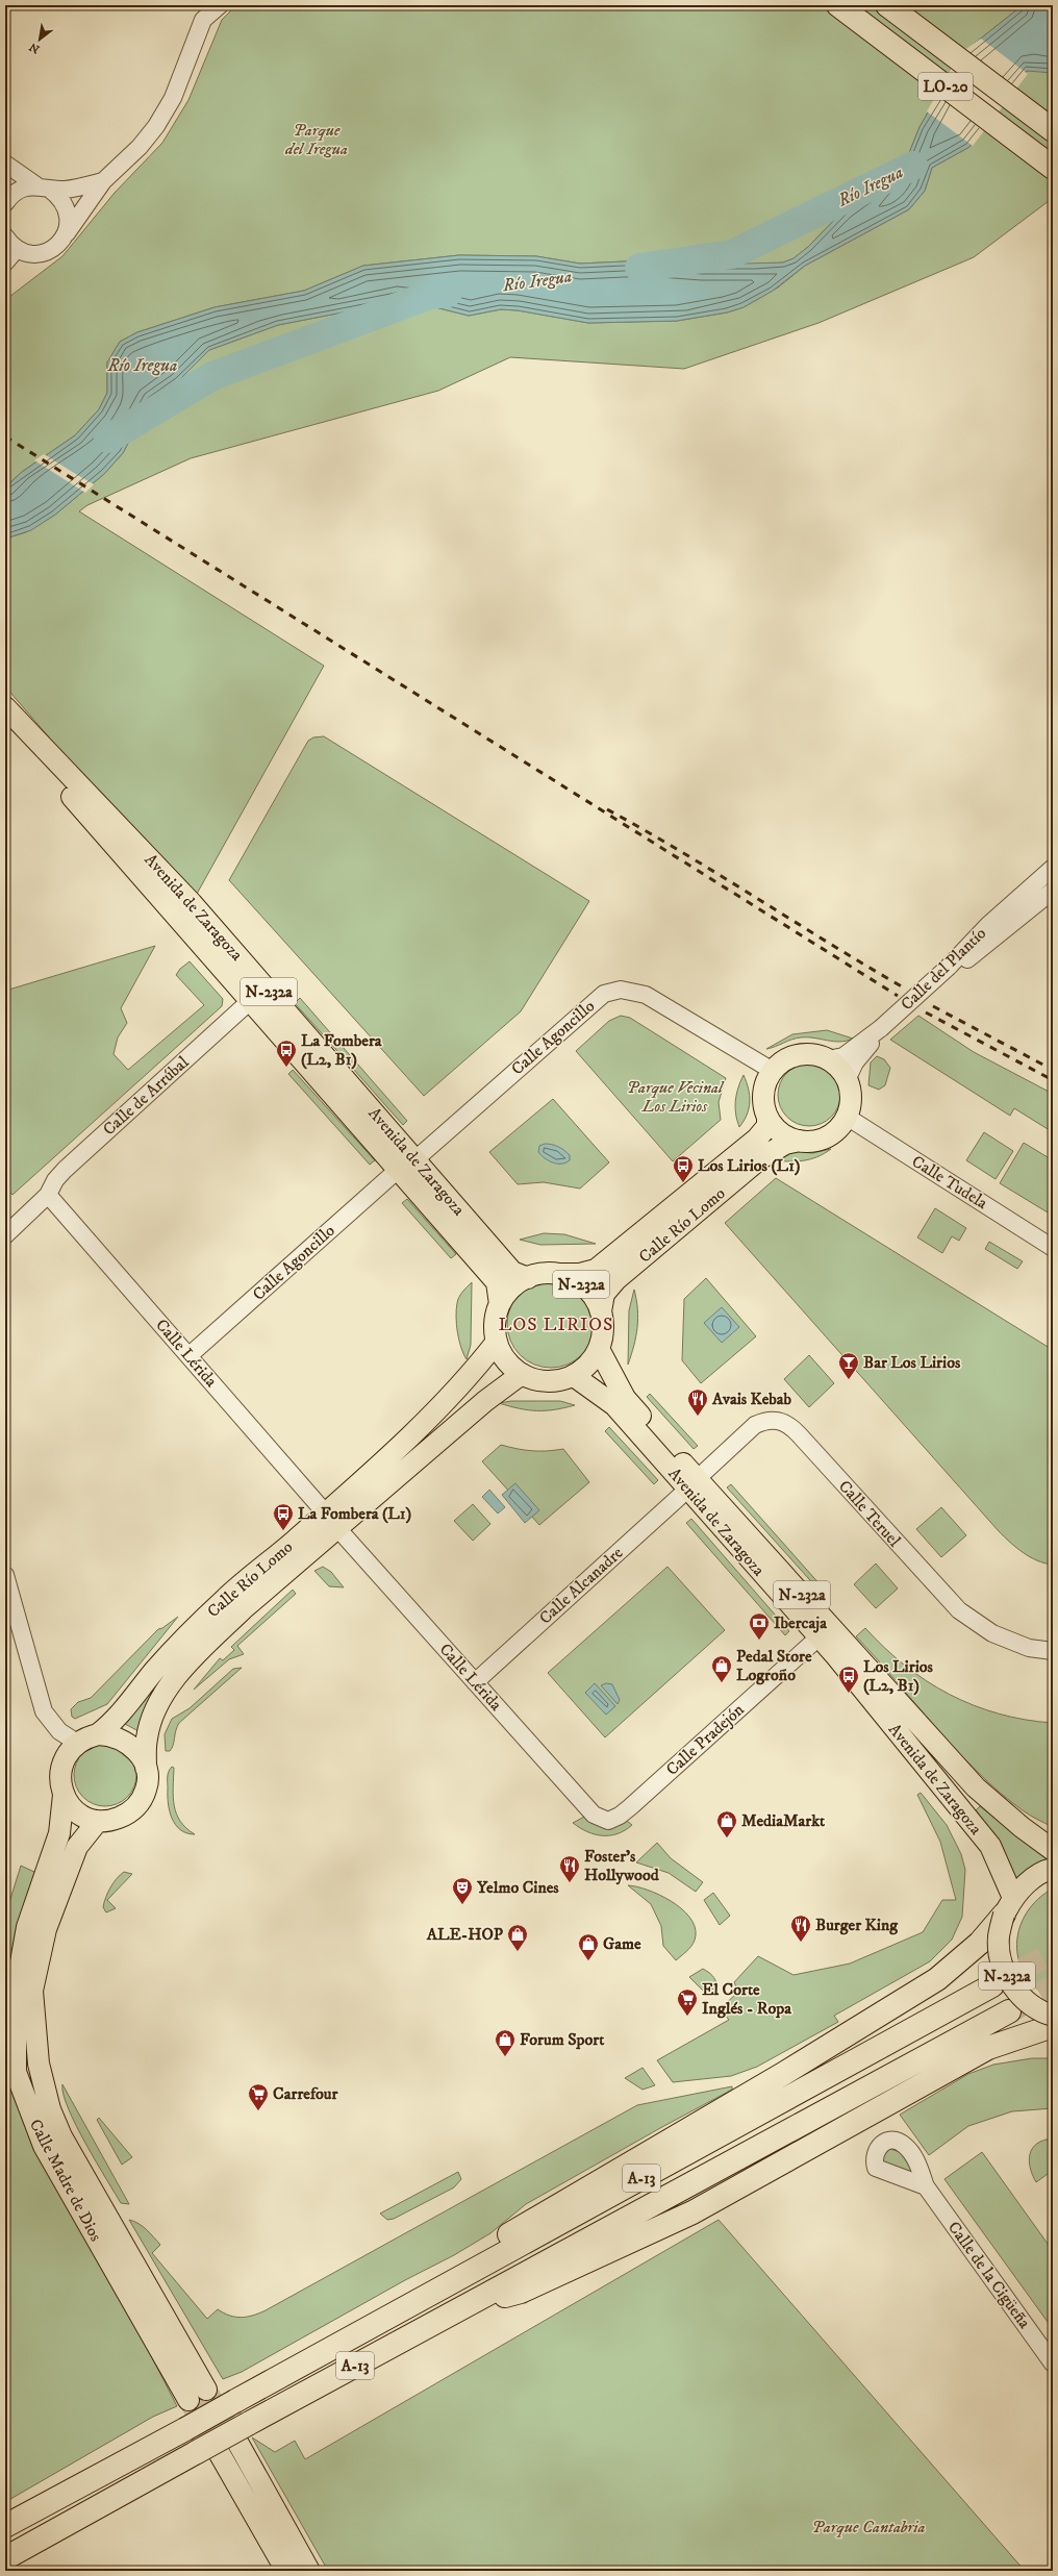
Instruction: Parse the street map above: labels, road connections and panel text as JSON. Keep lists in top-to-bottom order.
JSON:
{
  "streets": {
    "highway": ["LO-20", "A-13"],
    "main road": [
      "Avenida de Zaragoza",
      "N-232a",
      "Calle Río Lomo",
      "Calle Madre de Dios"
    ],
    "street": [
      "Calle del Plantío",
      "Calle Agoncillo",
      "Calle de Arrúbal",
      "Calle Tudela",
      "Calle Lérida",
      "Calle Teruel",
      "Calle Alcanadre",
      "Calle Pradejón",
      "Calle de la Cigüeña"
    ]
  },
  "crossings": [
    ["Avenida de Zaragoza", "N-232a"],
    ["Avenida de Zaragoza", "Calle Agoncillo"],
    ["Avenida de Zaragoza", "Calle de Arrúbal"],
    ["Avenida de Zaragoza", "Calle Río Lomo"],
    ["Avenida de Zaragoza", "Calle Teruel"],
    ["Avenida de Zaragoza", "Calle Alcanadre"],
    ["Avenida de Zaragoza", "Calle Pradejón"],
    ["Calle del Plantío", "Calle Agoncillo"],
    ["Calle del Plantío", "Calle Tudela"],
    ["Calle del Plantío", "Calle Río Lomo"],
    ["N-232a", "Calle Río Lomo"],
    ["Calle Agoncillo", "Calle Tudela"],
    ["Calle Agoncillo", "Calle Río Lomo"],
    ["Calle Agoncillo", "Calle Lérida"],
    ["Calle de Arrúbal", "Calle Lérida"],
    ["Calle Tudela", "Calle Río Lomo"],
    ["Calle Río Lomo", "Calle Lérida"],
    ["Calle Río Lomo", "Calle Madre de Dios"],
    ["Calle Lérida", "Calle Alcanadre"],
    ["Calle Lérida", "Calle Pradejón"],
    ["Calle Teruel", "Calle Alcanadre"]
  ],
  "districts": ["LOS LIRIOS"],
  "water": ["Río Iregua"],
  "parks": ["Parque del Iregua", "Parque Vecinal Los Lirios", "Parque Cantabria"],
  "places": {
    "bus stop": [
      "La Fombera (L2, B1)",
      "Los Lirios (L1)",
      "La Fombera (L1)",
      "Los Lirios (L2, B1)"
    ],
    "bar": ["Bar Los Lirios"],
    "restaurant": ["Avais Kebab", "Foster's Hollywood", "Burger King"],
    "bank": ["Ibercaja"],
    "shop": [
      "Pedal Store Logroño",
      "MediaMarkt",
      "ALE-HOP",
      "Game",
      "Forum Sport"
    ],
    "theatre": ["Yelmo Cines"],
    "supermarket": ["El Corte Inglés - Ropa", "Carrefour"]
  },
  "north": "bottom left"
}
